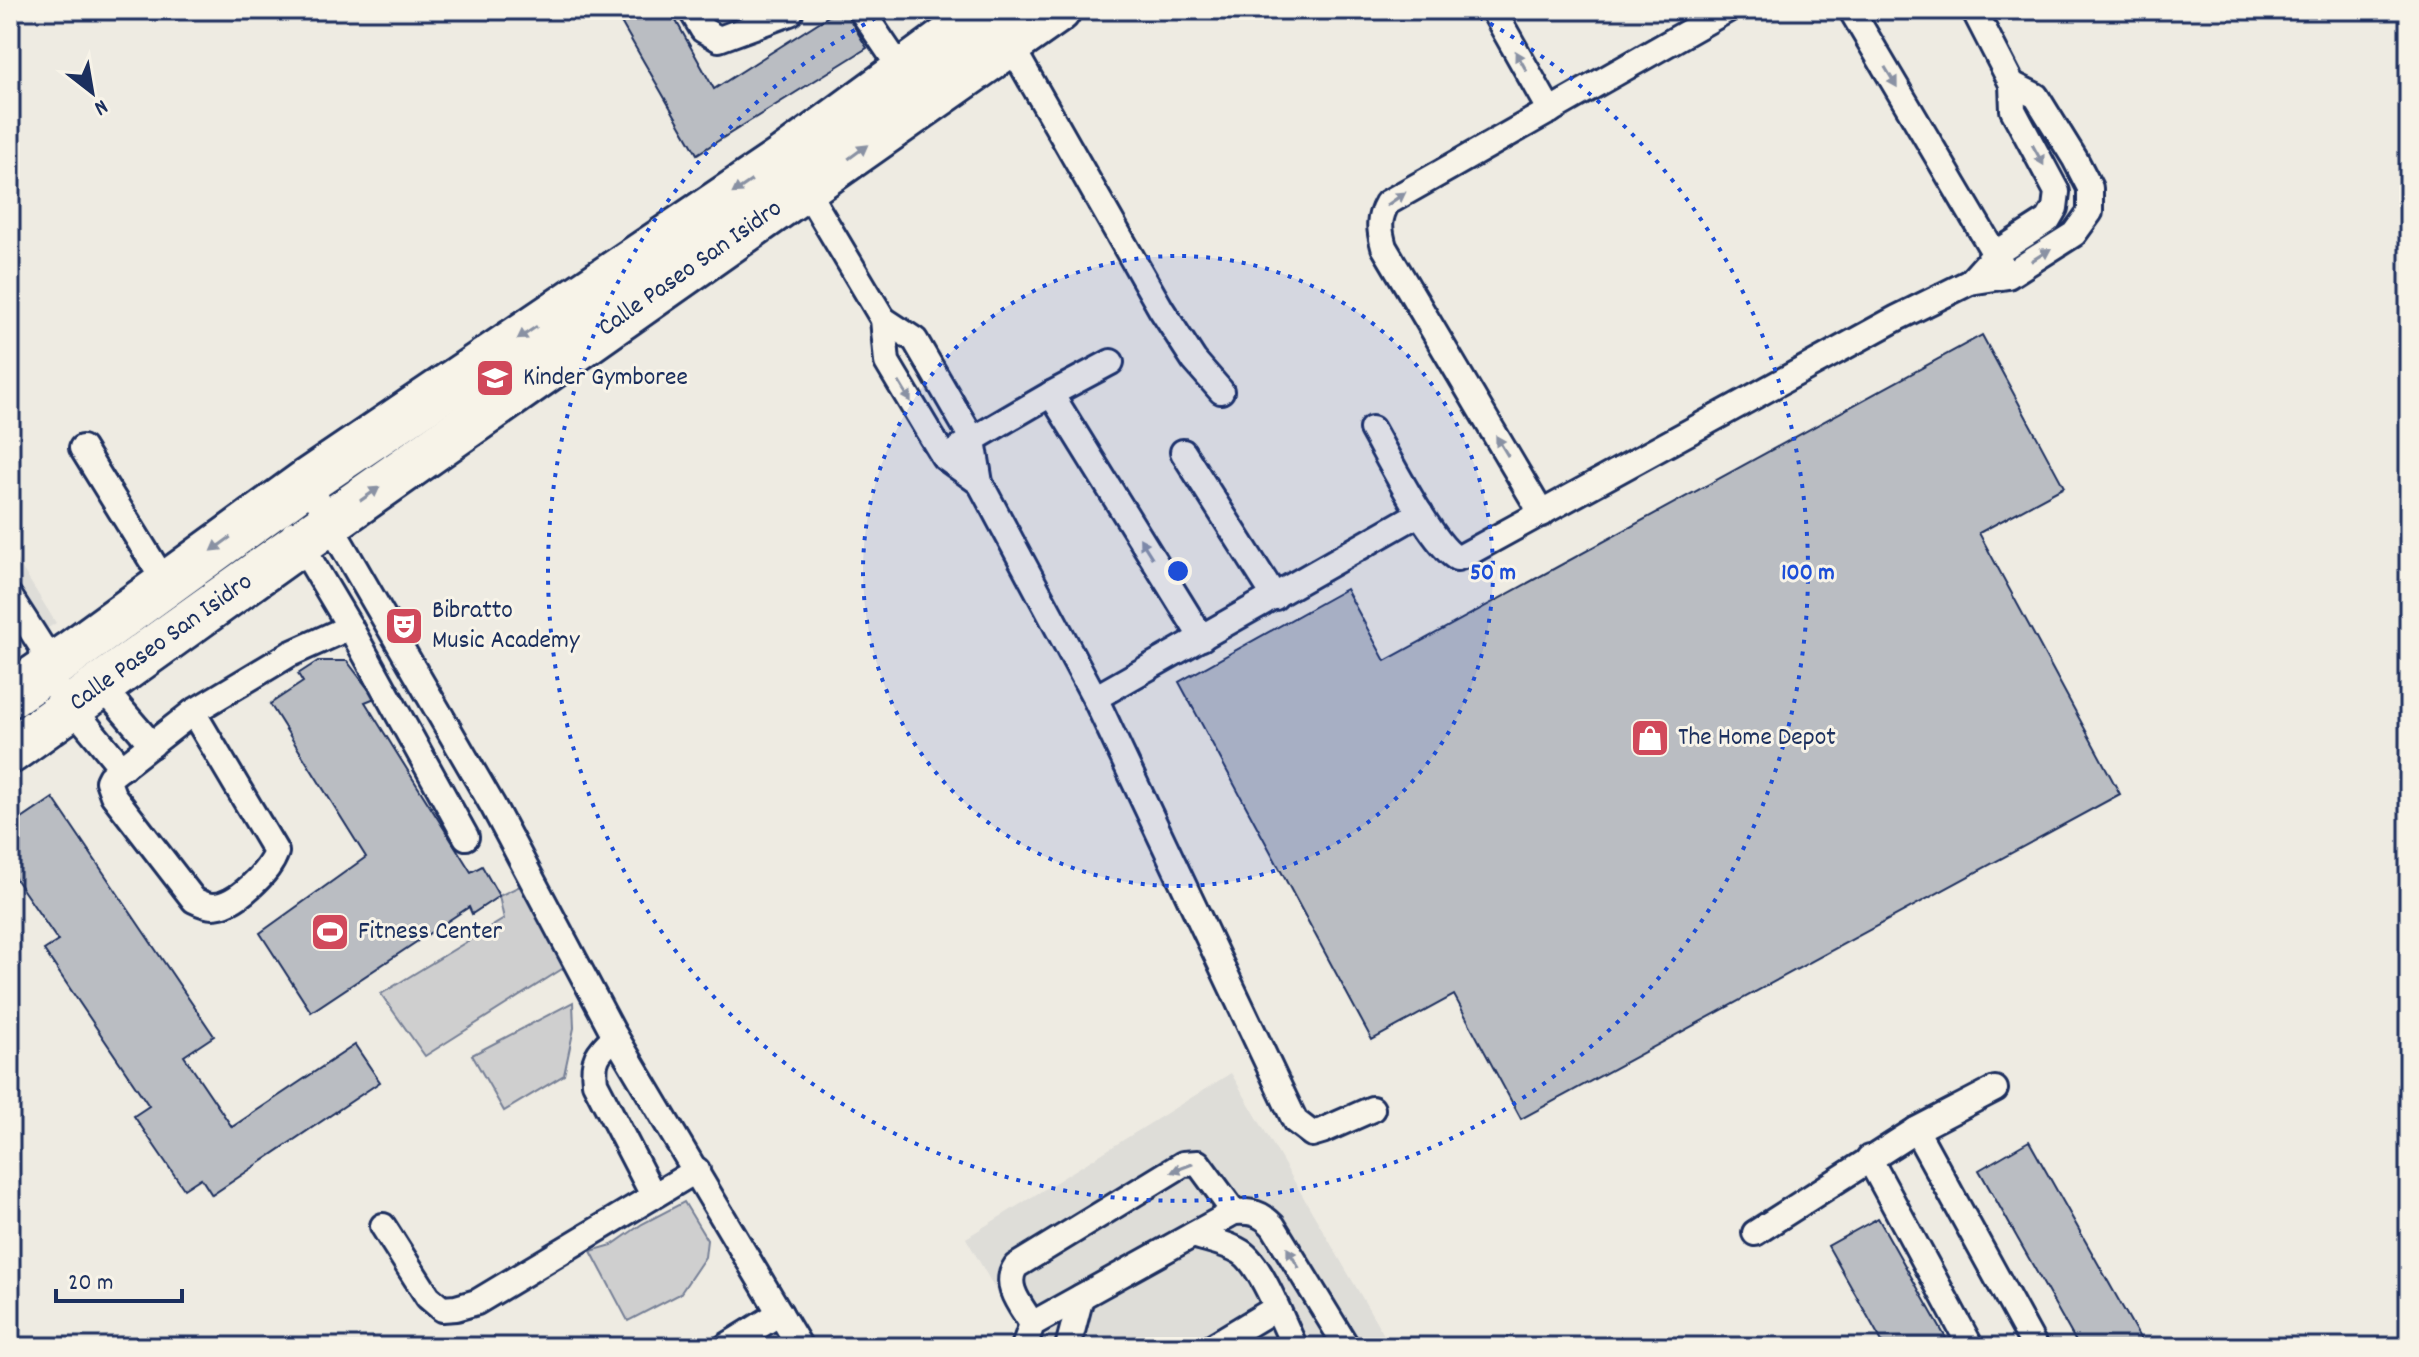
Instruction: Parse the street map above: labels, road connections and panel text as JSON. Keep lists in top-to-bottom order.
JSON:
{
  "streets": {
    "main road": ["Calle Paseo San Isidro"]
  },
  "places": {
    "school or university": ["Kinder Gymboree"],
    "theatre": ["Bibratto Music Academy"],
    "shop": ["The Home Depot"],
    "sports": ["Fitness Center"]
  },
  "scale_bar": "20 m",
  "north": "bottom right",
  "rings": ["50 m", "100 m"]
}
